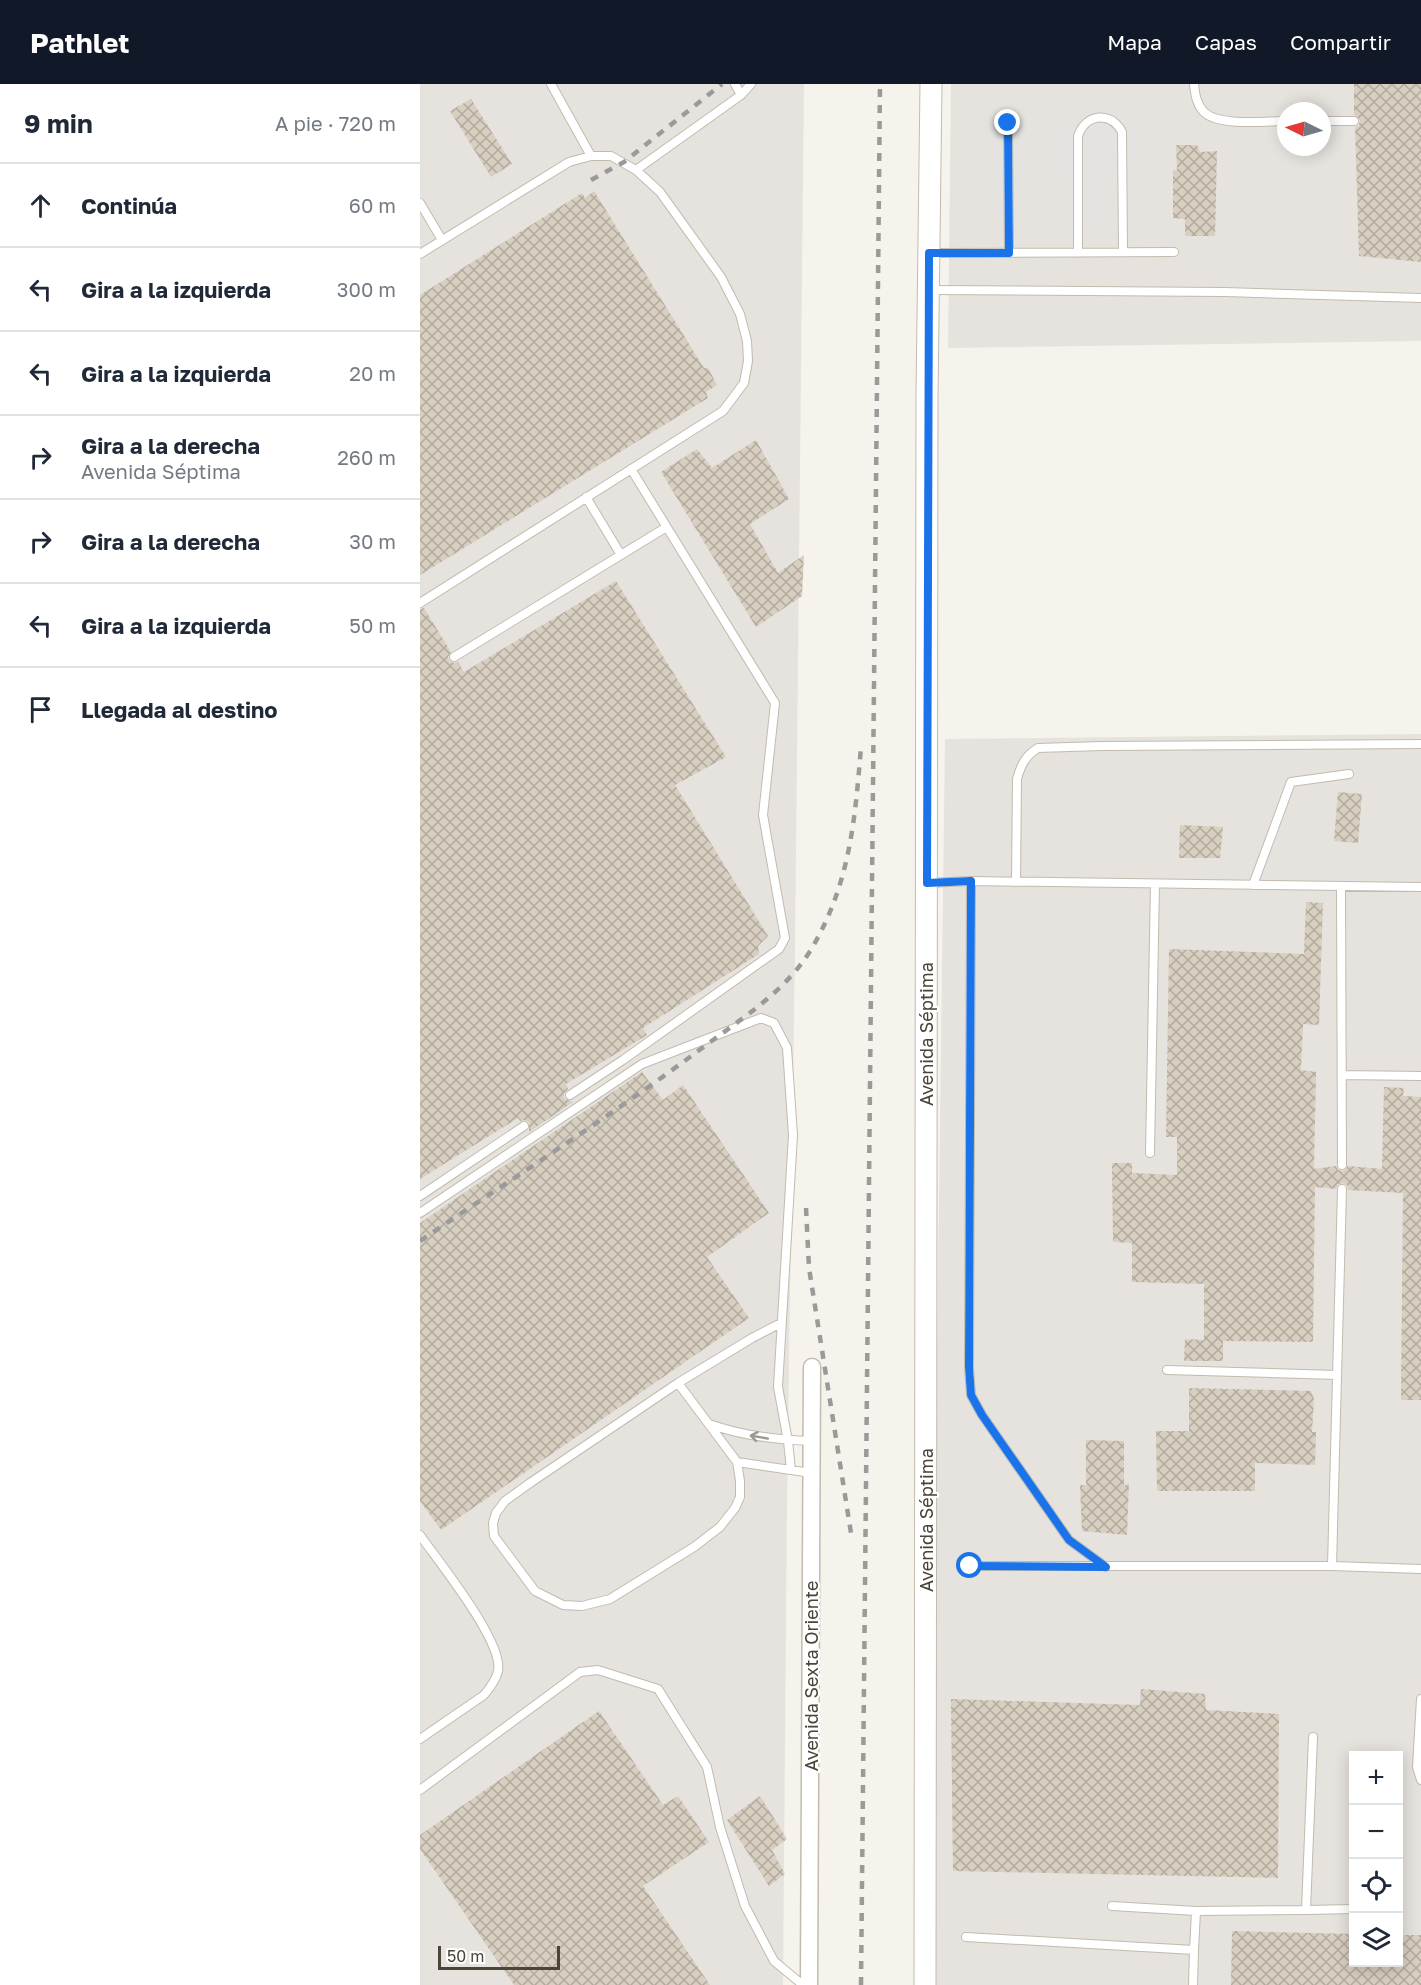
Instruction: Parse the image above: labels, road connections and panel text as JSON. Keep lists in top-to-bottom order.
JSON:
{
  "streets": {
    "street": ["Avenida Séptima", "Avenida Sexta Oriente"]
  },
  "scale_bar": "50 m",
  "north": "left",
  "page": {
    "header": "Pathlet",
    "nav": ["Mapa", "Capas", "Compartir"],
    "heading": ["9 min", "A pie · 720 m"],
    "list": [
      ["Continúa", "60 m"],
      ["Gira a la izquierda", "300 m"],
      ["Gira a la izquierda", "20 m"],
      ["Gira a la derecha", "Avenida Séptima", "260 m"],
      ["Gira a la derecha", "30 m"],
      ["Gira a la izquierda", "50 m"],
      "Llegada al destino"
    ],
    "map_buttons": ["+", "−"],
    "scale": "50 m"
  }
}
